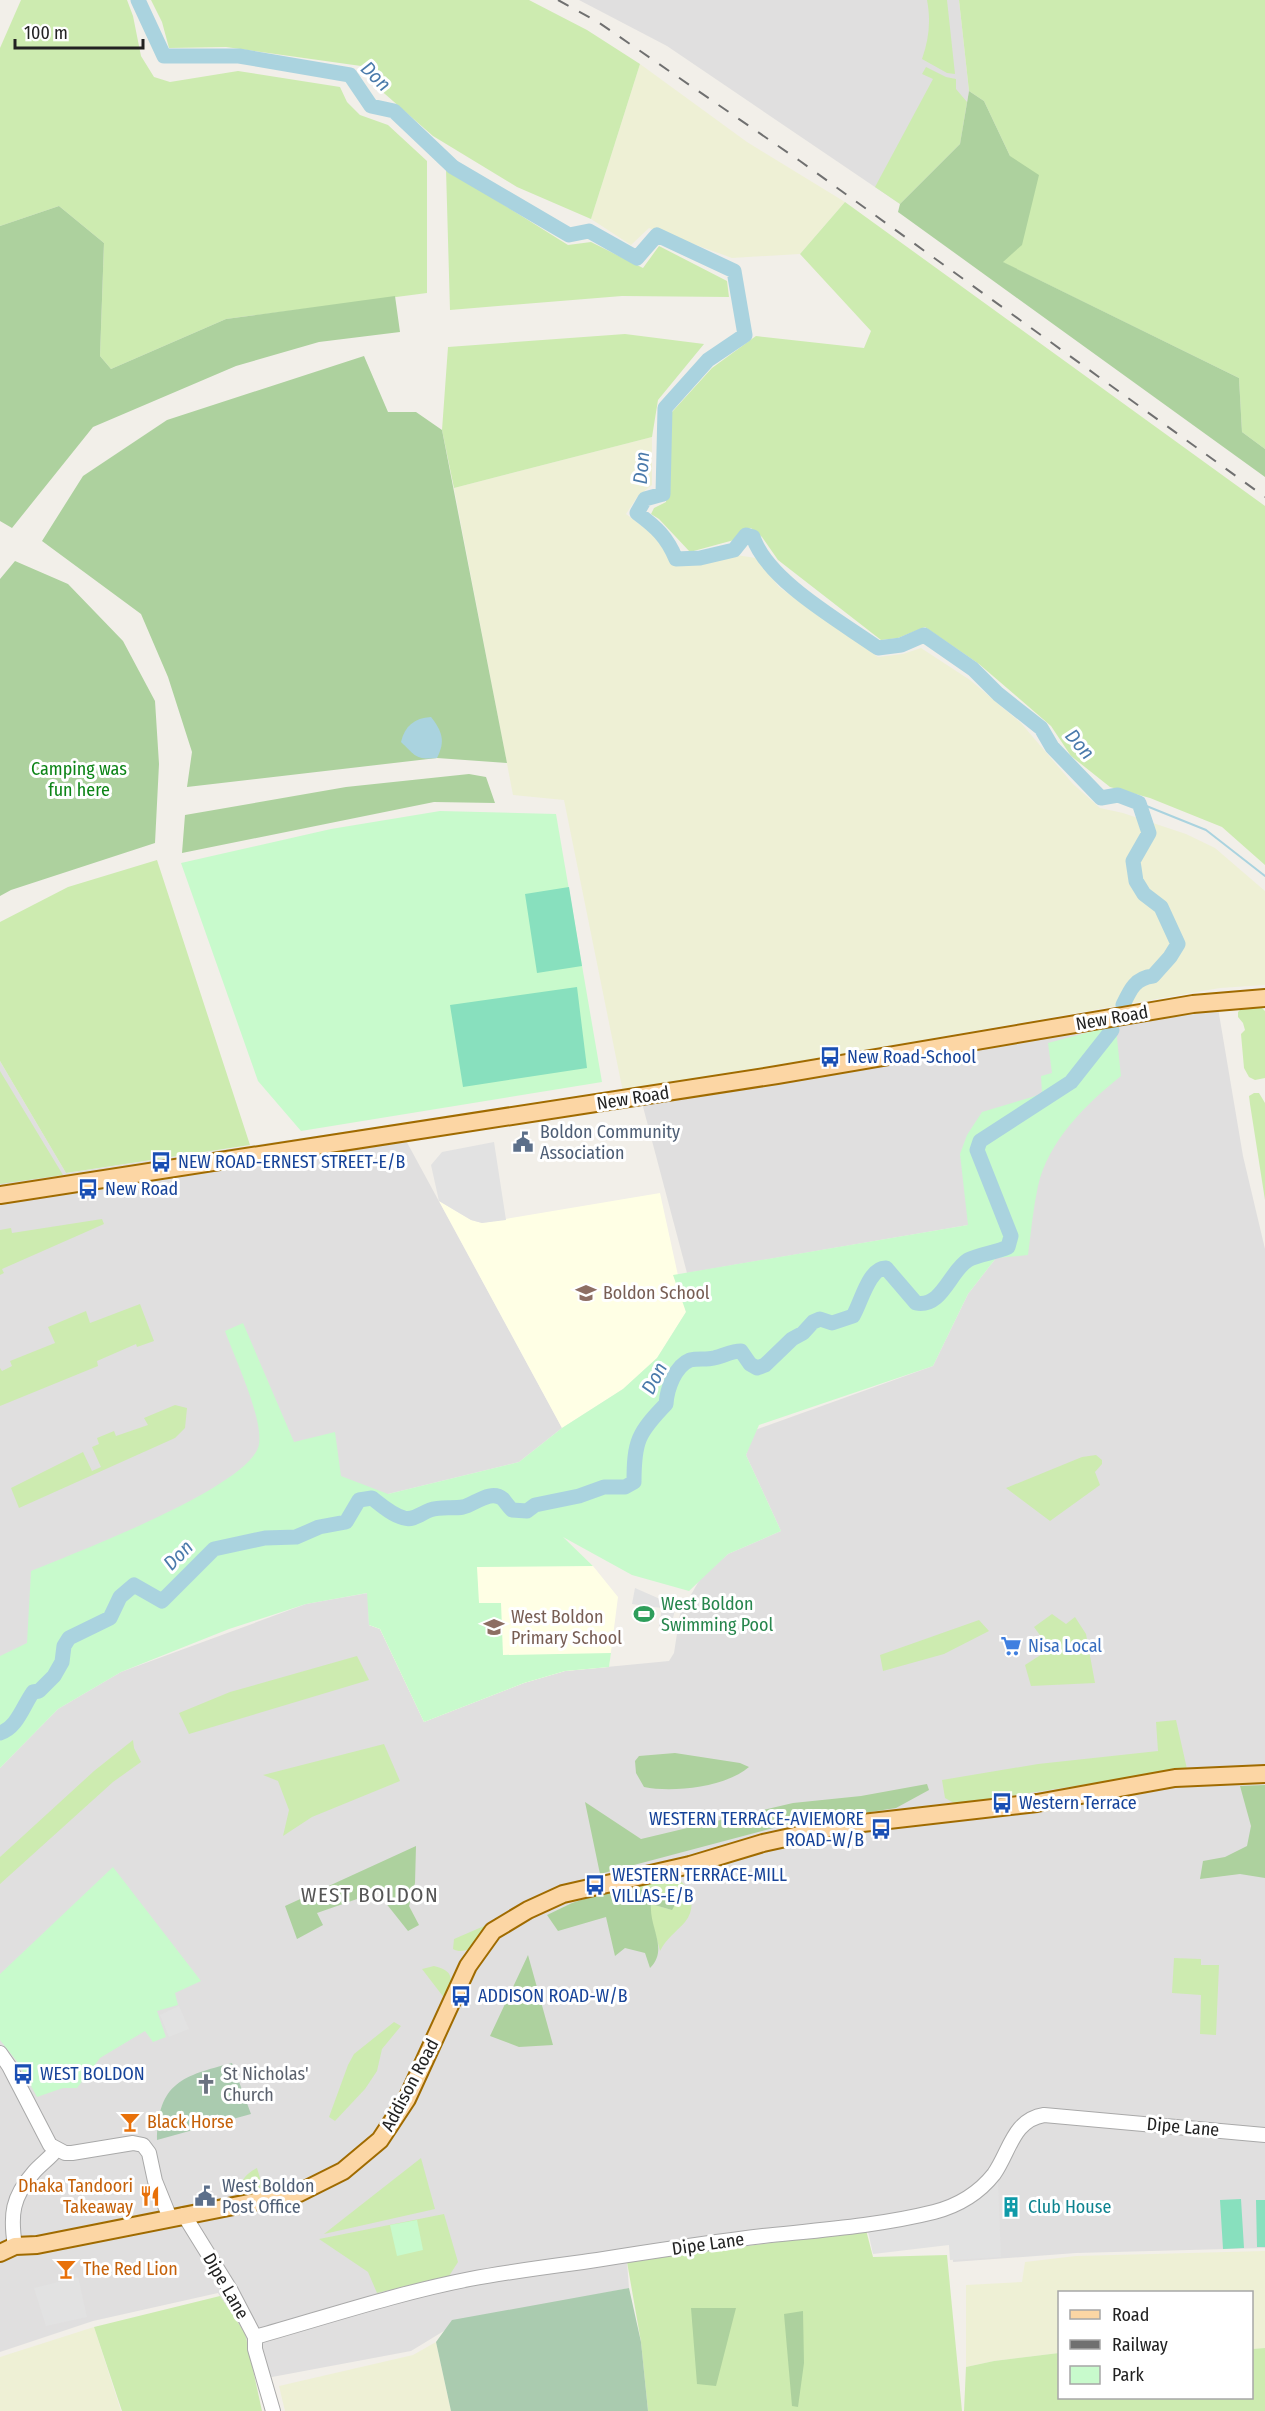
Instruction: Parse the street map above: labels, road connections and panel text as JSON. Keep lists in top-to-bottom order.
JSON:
{
  "streets": {
    "main road": ["New Road", "Addison Road"],
    "street": ["Dipe Lane"]
  },
  "crossings": [
    ["Addison Road", "Dipe Lane"]
  ],
  "districts": ["WEST BOLDON"],
  "water": ["Don"],
  "parks": ["Camping was fun here"],
  "places": {
    "bus stop": [
      "New Road-School",
      "NEW ROAD-ERNEST STREET-E/B",
      "New Road",
      "Western Terrace",
      "WESTERN TERRACE-AVIEMORE ROAD-W/B",
      "WESTERN TERRACE-MILL VILLAS-E/B",
      "ADDISON ROAD-W/B",
      "WEST BOLDON"
    ],
    "public building": ["Boldon Community Association", "West Boldon Post Office"],
    "school or university": ["Boldon School", "West Boldon Primary School"],
    "sports": ["West Boldon Swimming Pool"],
    "supermarket": ["Nisa Local"],
    "church": ["St Nicholas' Church"],
    "bar": ["Black Horse", "The Red Lion"],
    "restaurant": ["Dhaka Tandoori Takeaway"],
    "building": ["Club House"]
  },
  "legend": ["Road", "Railway", "Park"],
  "scale_bar": "100 m"
}
